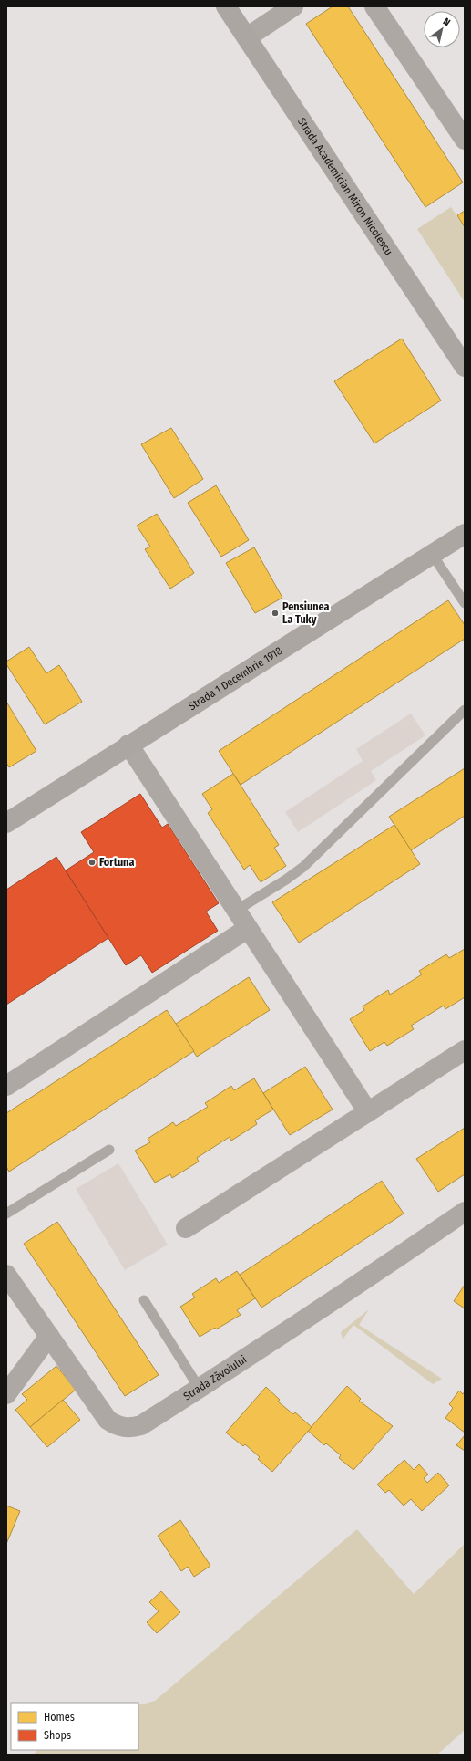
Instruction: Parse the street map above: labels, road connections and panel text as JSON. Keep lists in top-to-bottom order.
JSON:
{
  "streets": {
    "main road": ["Strada Academician Miron Nicolescu", "Strada 1 Decembrie 1918"],
    "street": ["Strada Zăvoiului"]
  },
  "places": ["Pensiunea La Tuky", "Fortuna"],
  "legend": ["Homes", "Shops"],
  "north": "top right"
}
